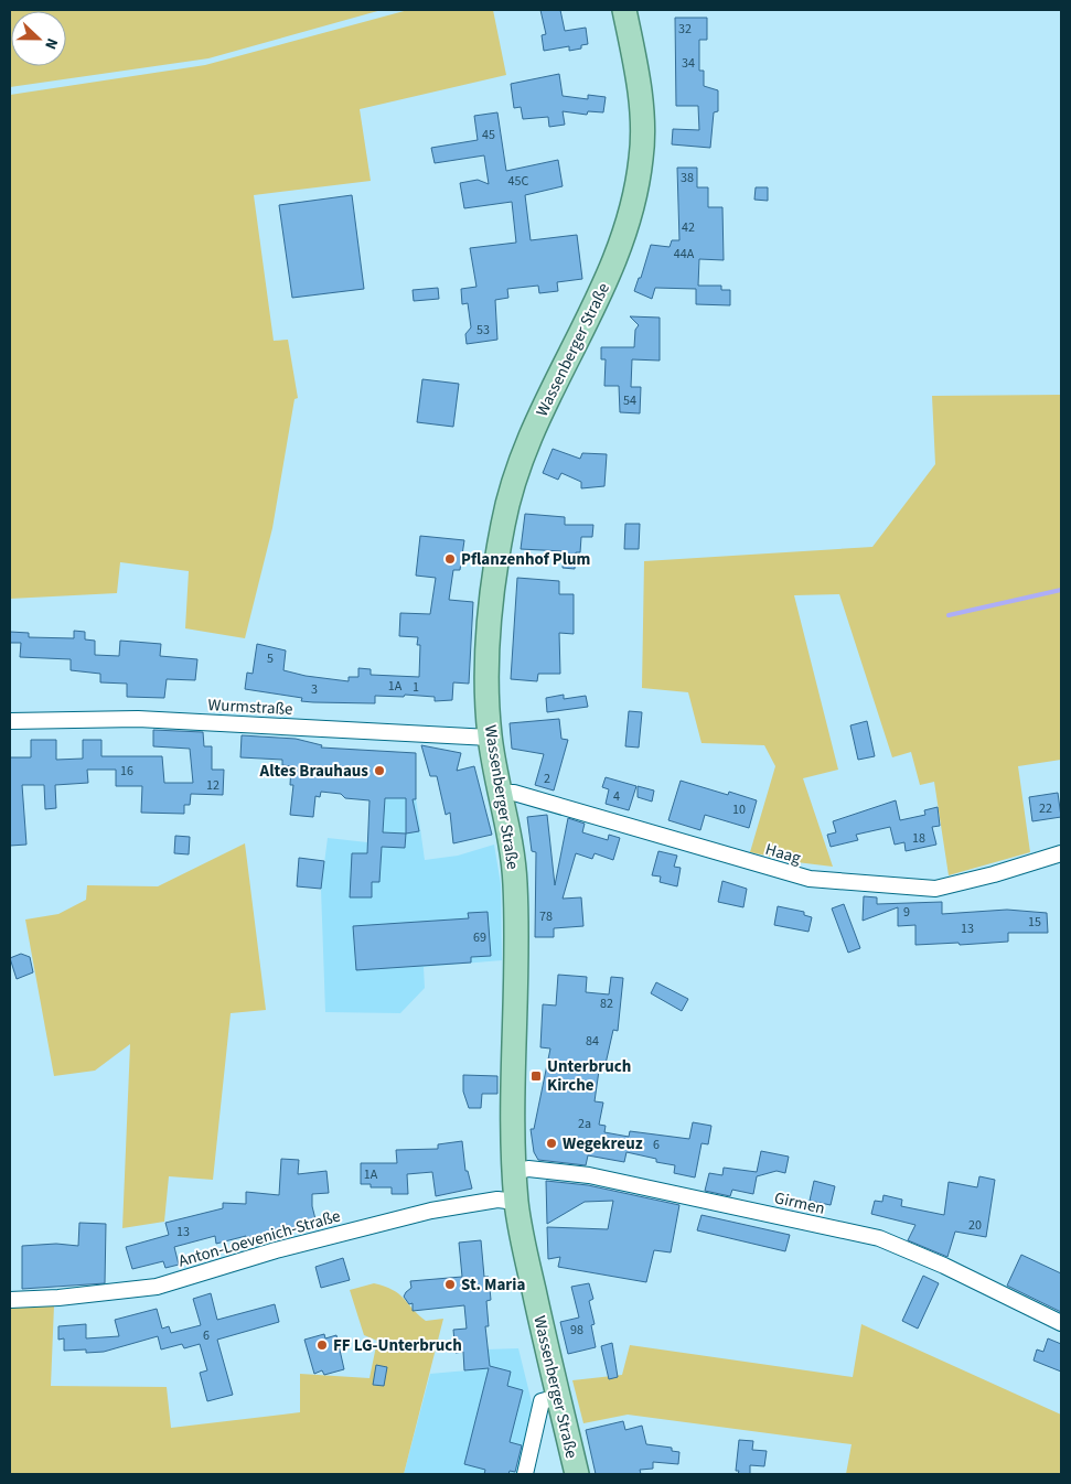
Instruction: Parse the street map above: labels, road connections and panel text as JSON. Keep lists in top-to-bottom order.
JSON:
{
  "streets": {
    "main road": ["Wassenberger Straße"],
    "street": [
      "Wurmstraße",
      "Haag",
      "Girmen",
      "Anton-Loevenich-Straße"
    ]
  },
  "crossings": [
    ["Wassenberger Straße", "Wurmstraße"],
    ["Wassenberger Straße", "Haag"],
    ["Wassenberger Straße", "Girmen"],
    ["Wassenberger Straße", "Anton-Loevenich-Straße"]
  ],
  "places": {
    "other": [
      "Pflanzenhof Plum",
      "Altes Brauhaus",
      "Wegekreuz",
      "St. Maria",
      "FF LG-Unterbruch"
    ],
    "transit": ["Unterbruch Kirche"]
  },
  "house_numbers": [
    "32",
    "34",
    "45",
    "38",
    "45C",
    "42",
    "44A",
    "53",
    "54",
    "5",
    "1A",
    "1",
    "3",
    "16",
    "2",
    "12",
    "4",
    "22",
    "10",
    "18",
    "9",
    "78",
    "15",
    "13",
    "69",
    "82",
    "84",
    "2a",
    "6",
    "1A",
    "20",
    "13",
    "98",
    "6"
  ],
  "north": "right"
}
